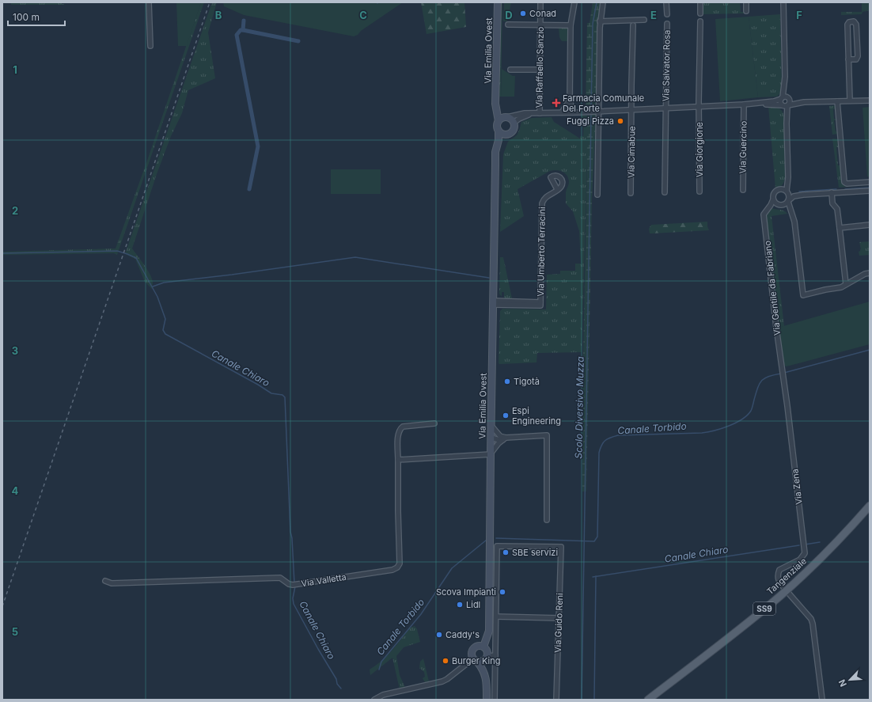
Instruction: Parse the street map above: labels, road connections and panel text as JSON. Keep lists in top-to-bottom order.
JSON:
{
  "streets": {
    "main road": ["Via Emilia Ovest", "Tangenziale", "SS9"],
    "street": [
      "Via Salvator Rosa",
      "Via Raffaello Sanzio",
      "Via Guercino",
      "Via Giorgione",
      "Via Cimabue",
      "Via Umberto Terracini",
      "Via Gentile da Fabriano",
      "Via Zena",
      "Via Valletta",
      "Via Guido Reni"
    ]
  },
  "crossings": [
    ["Via Emilia Ovest", "Via Umberto Terracini"],
    ["Via Gentile da Fabriano", "Via Zena"]
  ],
  "water": ["Canale Chiaro", "Scolo Diversivo Muzza", "Canale Torbido"],
  "places": {
    "other": [
      "Conad",
      "Fuggi Pizza",
      "Tigotà",
      "Espi Engineering",
      "SBE servizi",
      "Scova Impianti",
      "Lidl",
      "Caddy's",
      "Burger King"
    ],
    "health": ["Farmacia Comunale Del Forte"]
  },
  "scale_bar": "100 m",
  "north": "bottom left",
  "grid": {
    "columns": [
      "B",
      "C",
      "D",
      "E",
      "F"
    ],
    "rows": [
      "1",
      "2",
      "3",
      "4",
      "5"
    ]
  }
}
